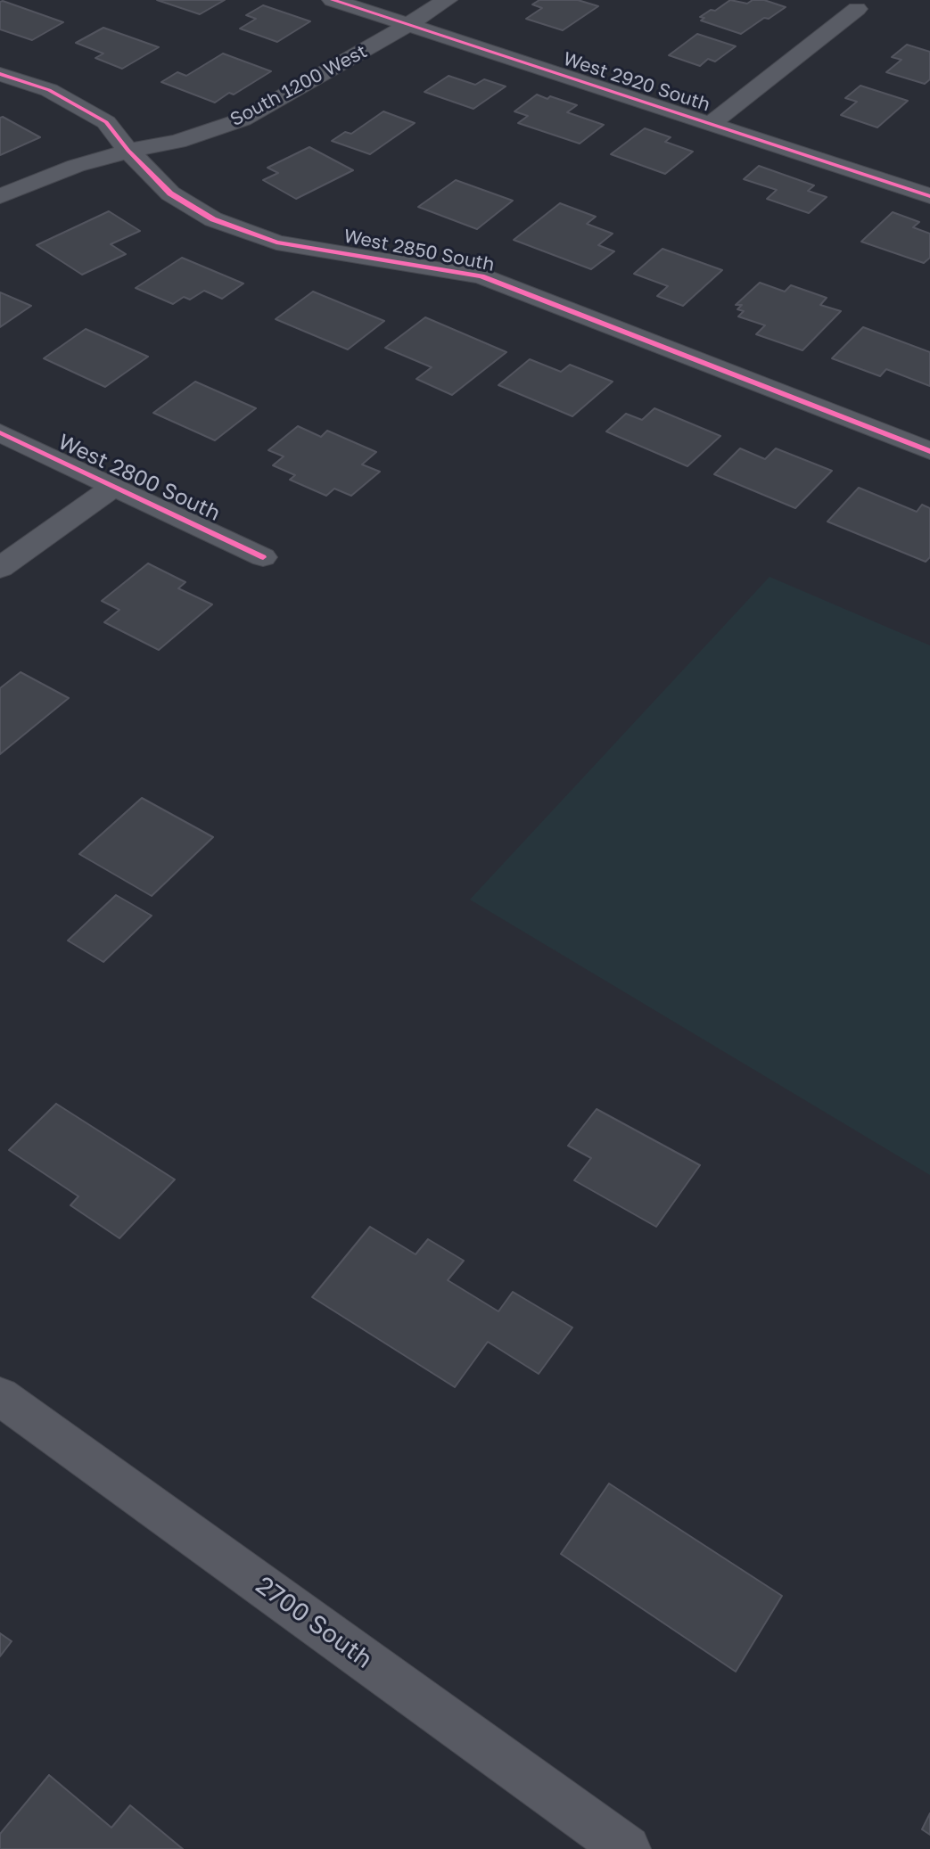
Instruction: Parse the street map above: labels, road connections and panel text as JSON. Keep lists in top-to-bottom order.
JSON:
{
  "streets": {
    "main road": ["2700 South"],
    "street": [
      "West 2920 South",
      "South 1200 West",
      "West 2850 South",
      "West 2800 South"
    ]
  },
  "crossings": [
    ["West 2920 South", "South 1200 West"],
    ["South 1200 West", "West 2850 South"]
  ]
}
